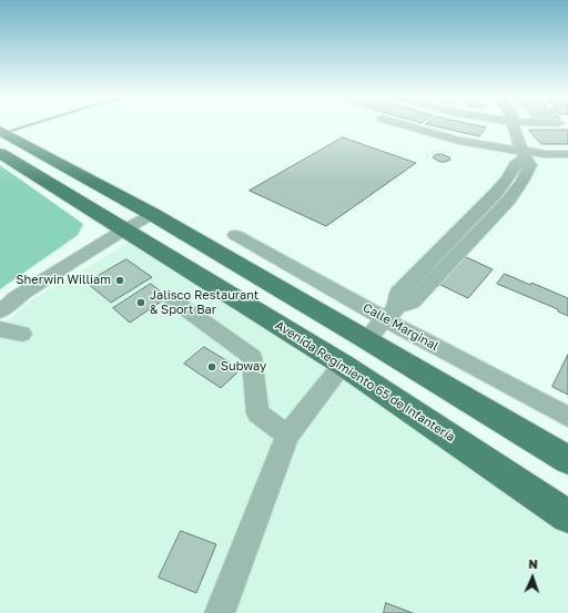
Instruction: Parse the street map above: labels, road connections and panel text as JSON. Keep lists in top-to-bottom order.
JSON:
{
  "streets": {
    "main road": ["Avenida Regimiento 65 de Infantería"],
    "street": ["Calle Marginal"]
  },
  "places": ["Sherwin William", "Jalisco Restaurant & Sport Bar", "Subway"],
  "north": "top"
}
